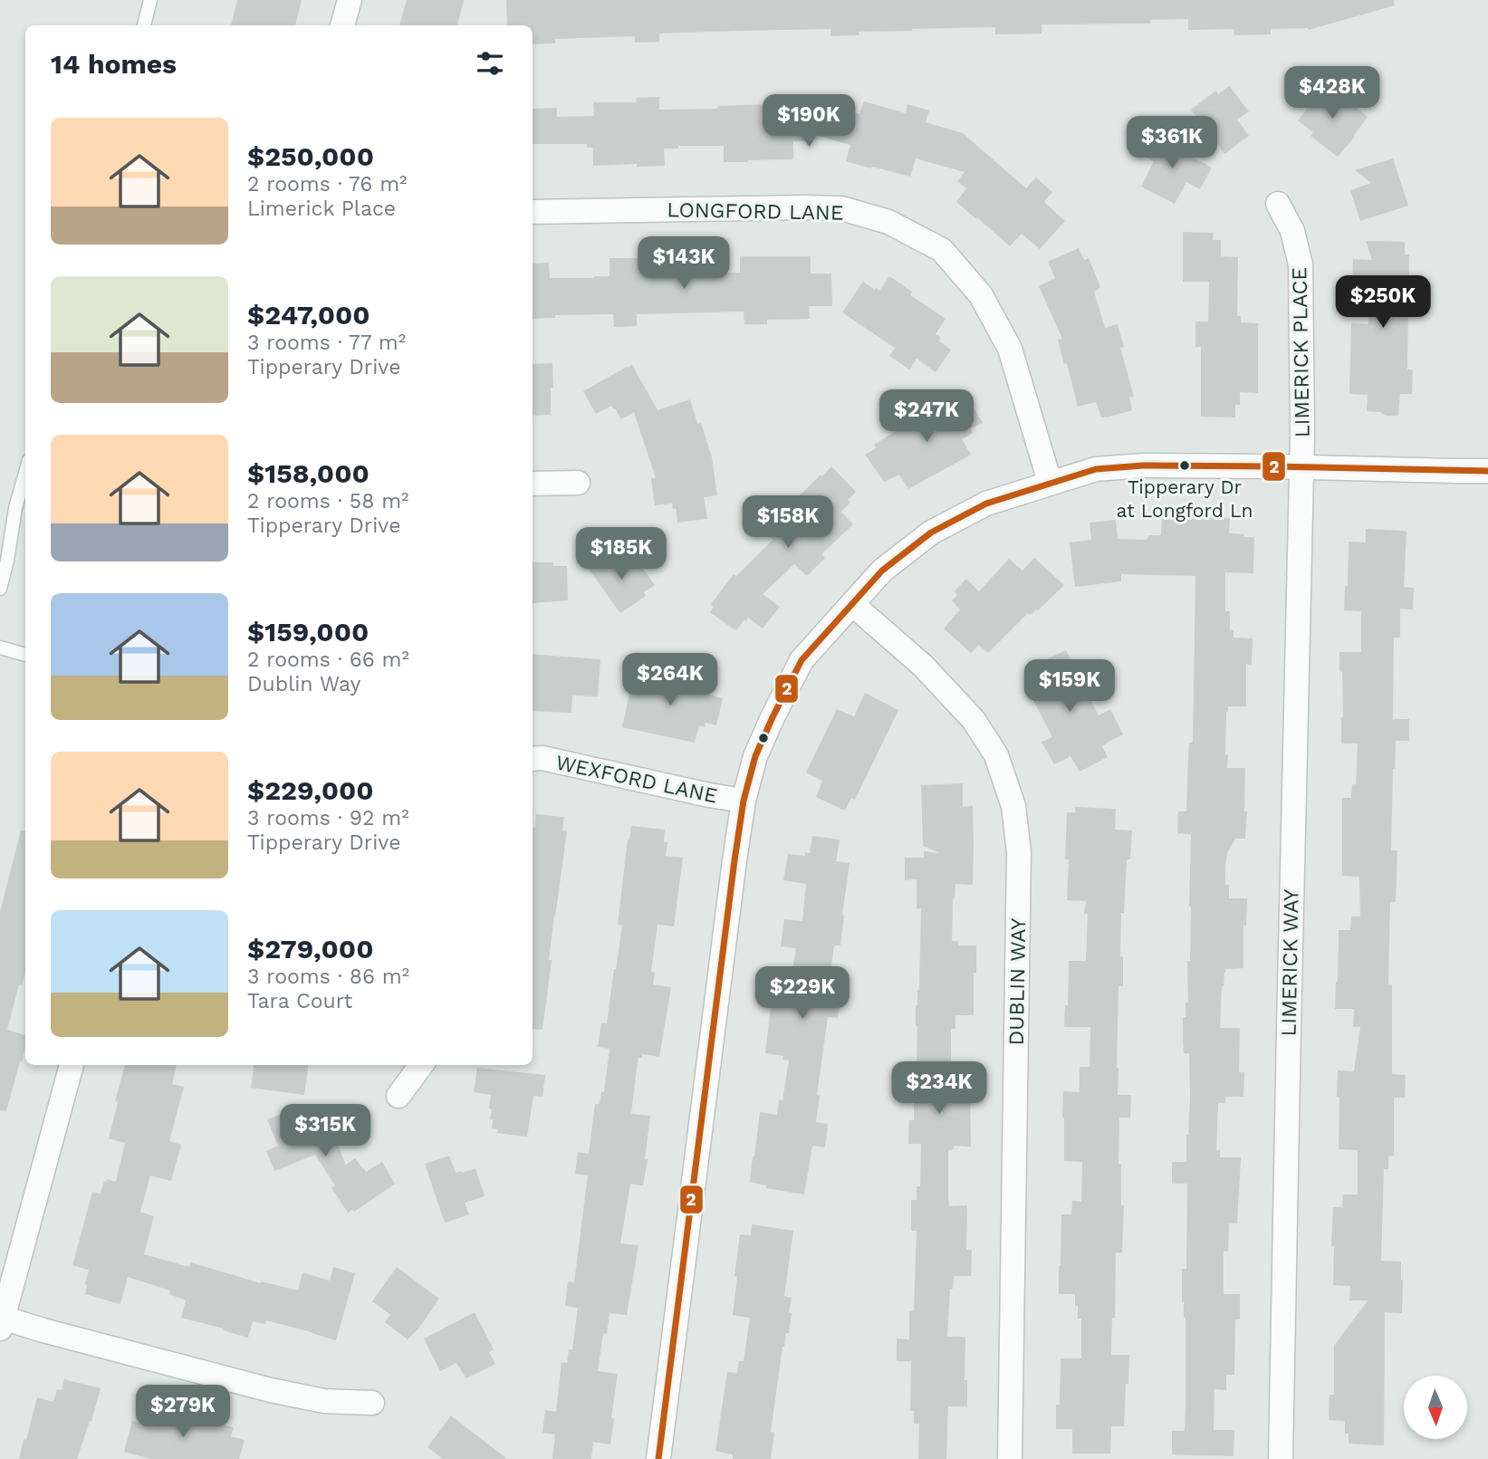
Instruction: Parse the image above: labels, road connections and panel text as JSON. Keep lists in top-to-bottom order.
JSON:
{
  "streets": {
    "street": [
      "LONGFORD LANE",
      "LIMERICK PLACE",
      "WEXFORD LANE",
      "LIMERICK WAY",
      "DUBLIN WAY"
    ]
  },
  "crossings": [
    ["LIMERICK PLACE", "LIMERICK WAY"]
  ],
  "places": ["Tipperary Dr at Longford Ln"],
  "lines": ["transit line 2"],
  "north": "bottom",
  "page": {
    "heading": "14 homes",
    "price": [
      "$428K",
      "$190K",
      "$361K",
      "$143K",
      "$250K",
      "$247K",
      "$158K",
      "$185K",
      "$264K",
      "$159K",
      "$229K",
      "$234K",
      "$315K",
      "$279K"
    ],
    "list": [
      {
        "name": "$250,000",
        "note": "2 rooms · 76 m² · Limerick Place"
      },
      {
        "name": "$247,000",
        "note": "3 rooms · 77 m² · Tipperary Drive"
      },
      {
        "name": "$158,000",
        "note": "2 rooms · 58 m² · Tipperary Drive"
      },
      {
        "name": "$159,000",
        "note": "2 rooms · 66 m² · Dublin Way"
      },
      {
        "name": "$229,000",
        "note": "3 rooms · 92 m² · Tipperary Drive"
      },
      {
        "name": "$279,000",
        "note": "3 rooms · 86 m² · Tara Court"
      }
    ]
  }
}
